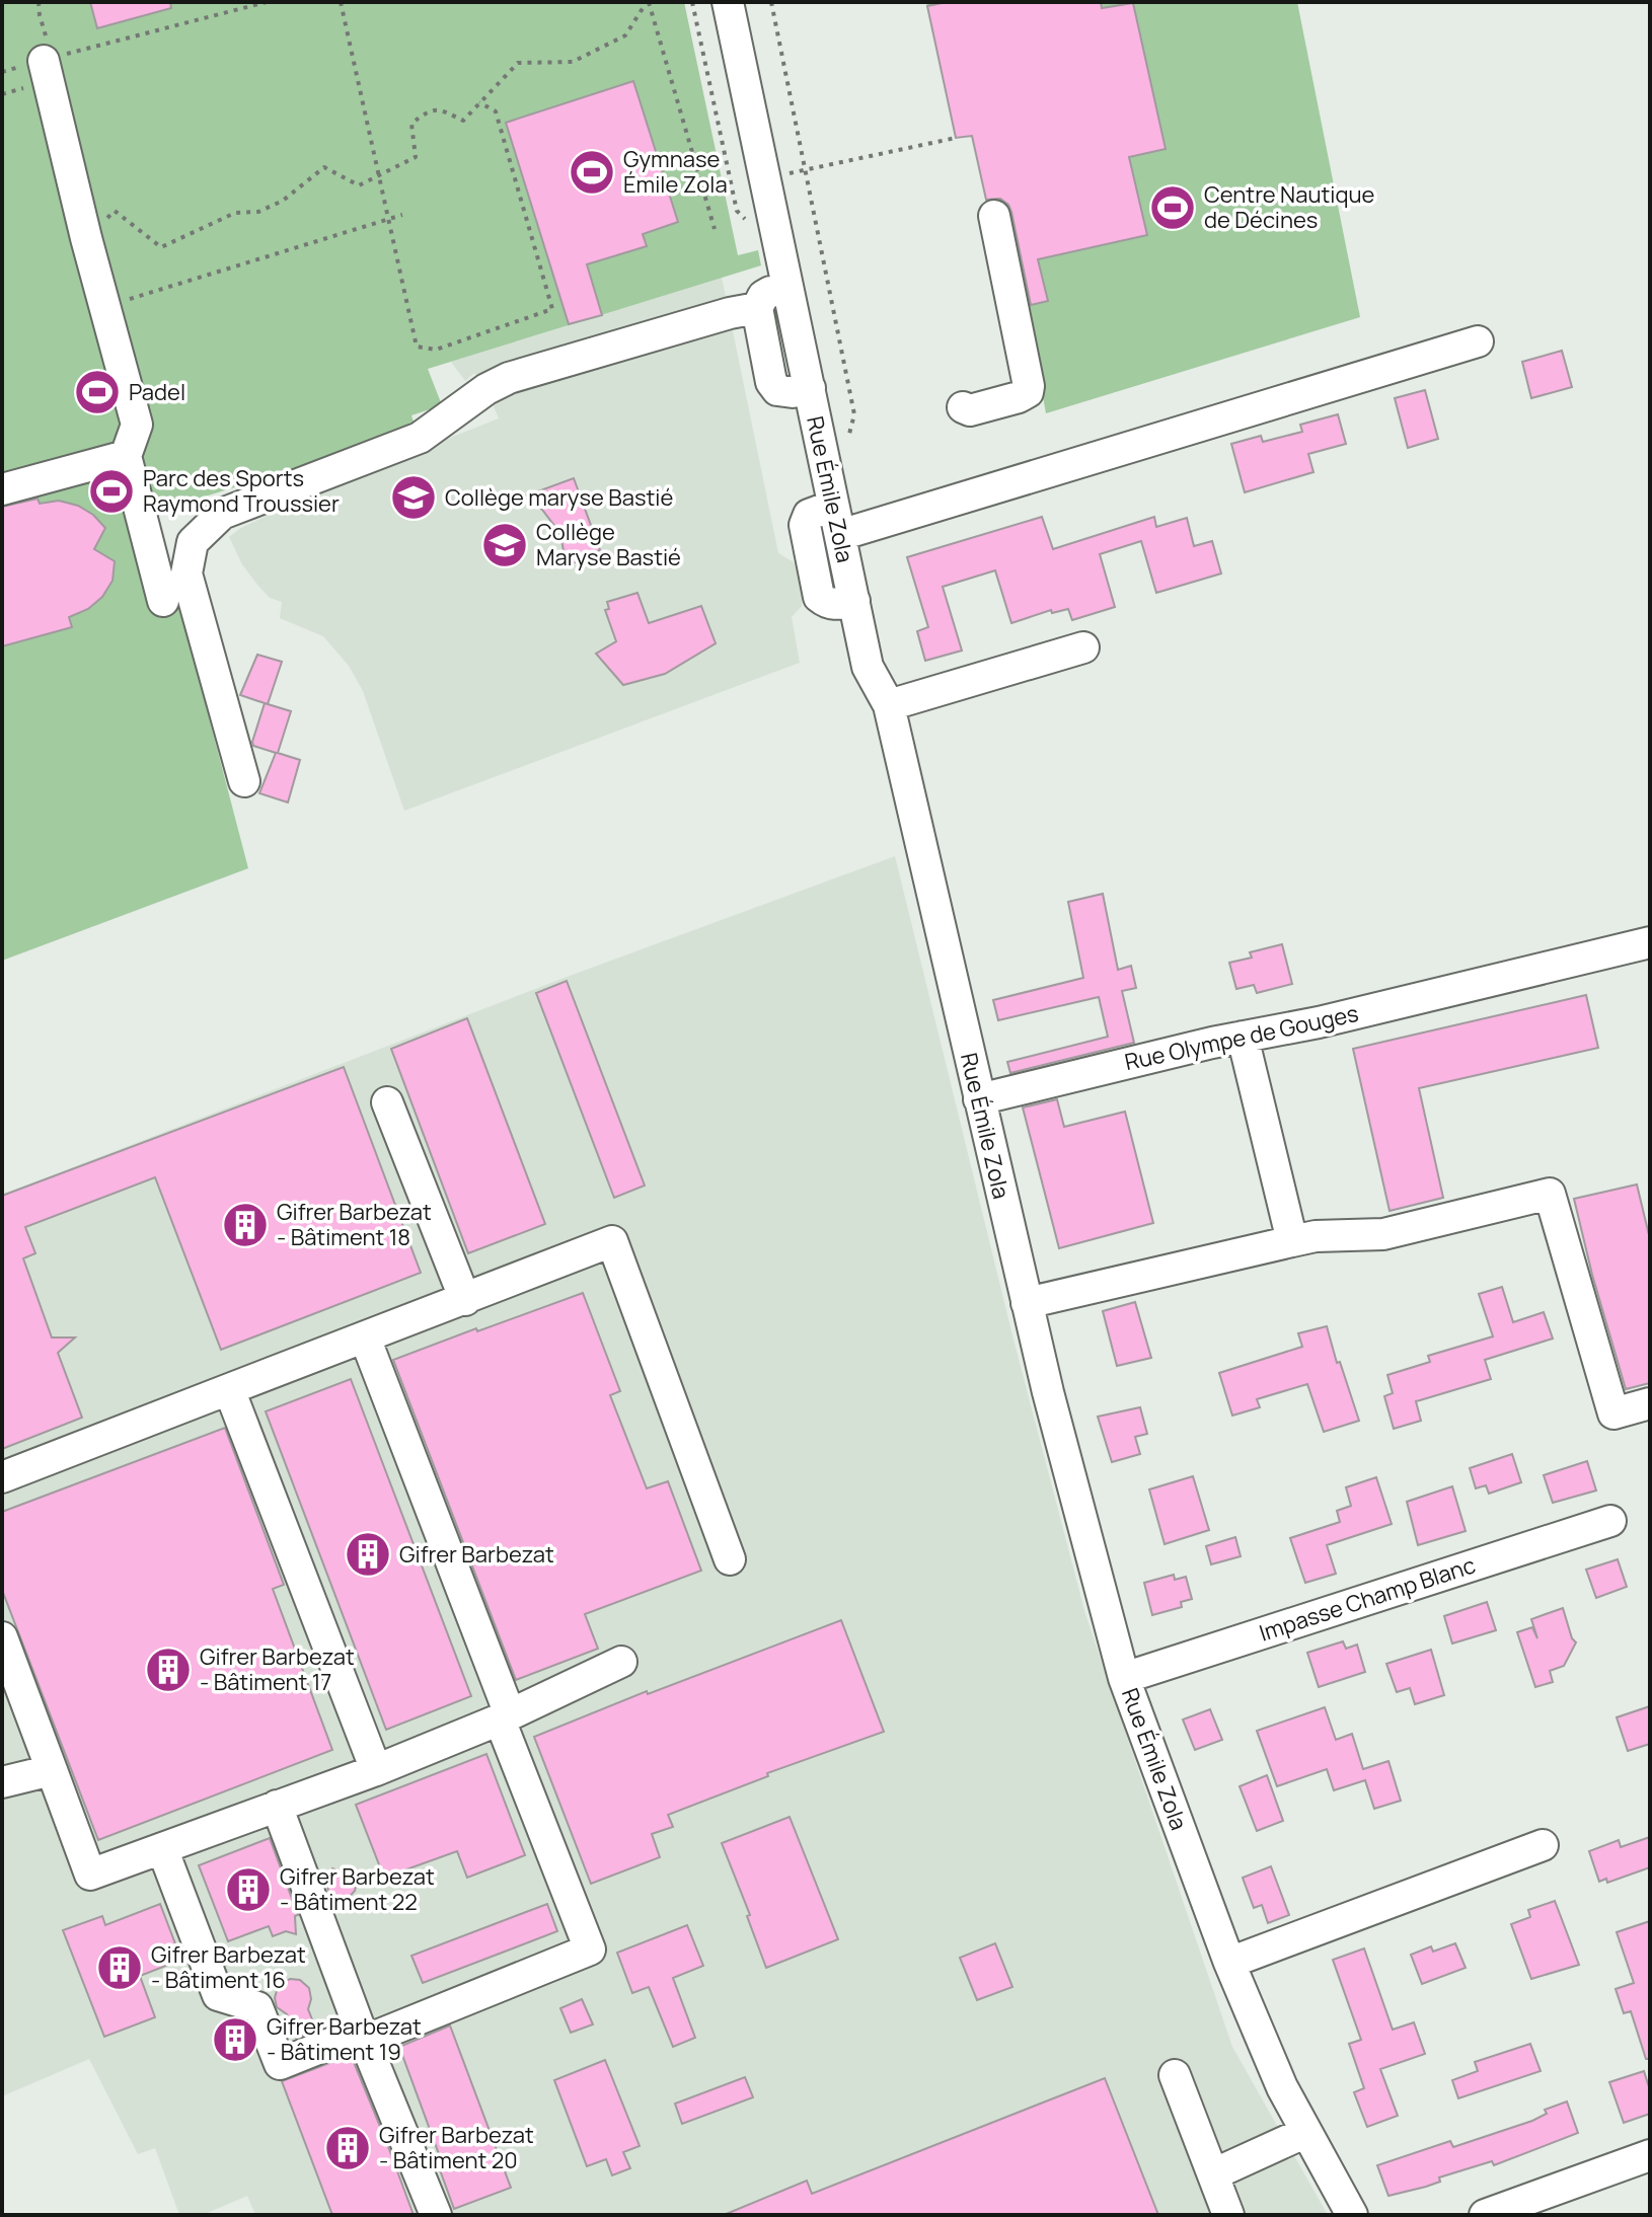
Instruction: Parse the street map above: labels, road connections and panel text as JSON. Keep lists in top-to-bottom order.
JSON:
{
  "streets": {
    "street": ["Rue Émile Zola", "Rue Olympe de Gouges", "Impasse Champ Blanc"]
  },
  "crossings": [
    ["Rue Émile Zola", "Rue Olympe de Gouges"],
    ["Rue Émile Zola", "Impasse Champ Blanc"]
  ],
  "places": {
    "sports": [
      "Gymnase Émile Zola",
      "Centre Nautique de Décines",
      "Padel",
      "Parc des Sports Raymond Troussier"
    ],
    "school or university": ["Collège maryse Bastié", "Collège Maryse Bastié"],
    "building": [
      "Gifrer Barbezat - Bâtiment 18",
      "Gifrer Barbezat",
      "Gifrer Barbezat - Bâtiment 17",
      "Gifrer Barbezat - Bâtiment 22",
      "Gifrer Barbezat - Bâtiment 16",
      "Gifrer Barbezat - Bâtiment 19",
      "Gifrer Barbezat - Bâtiment 20"
    ]
  }
}
